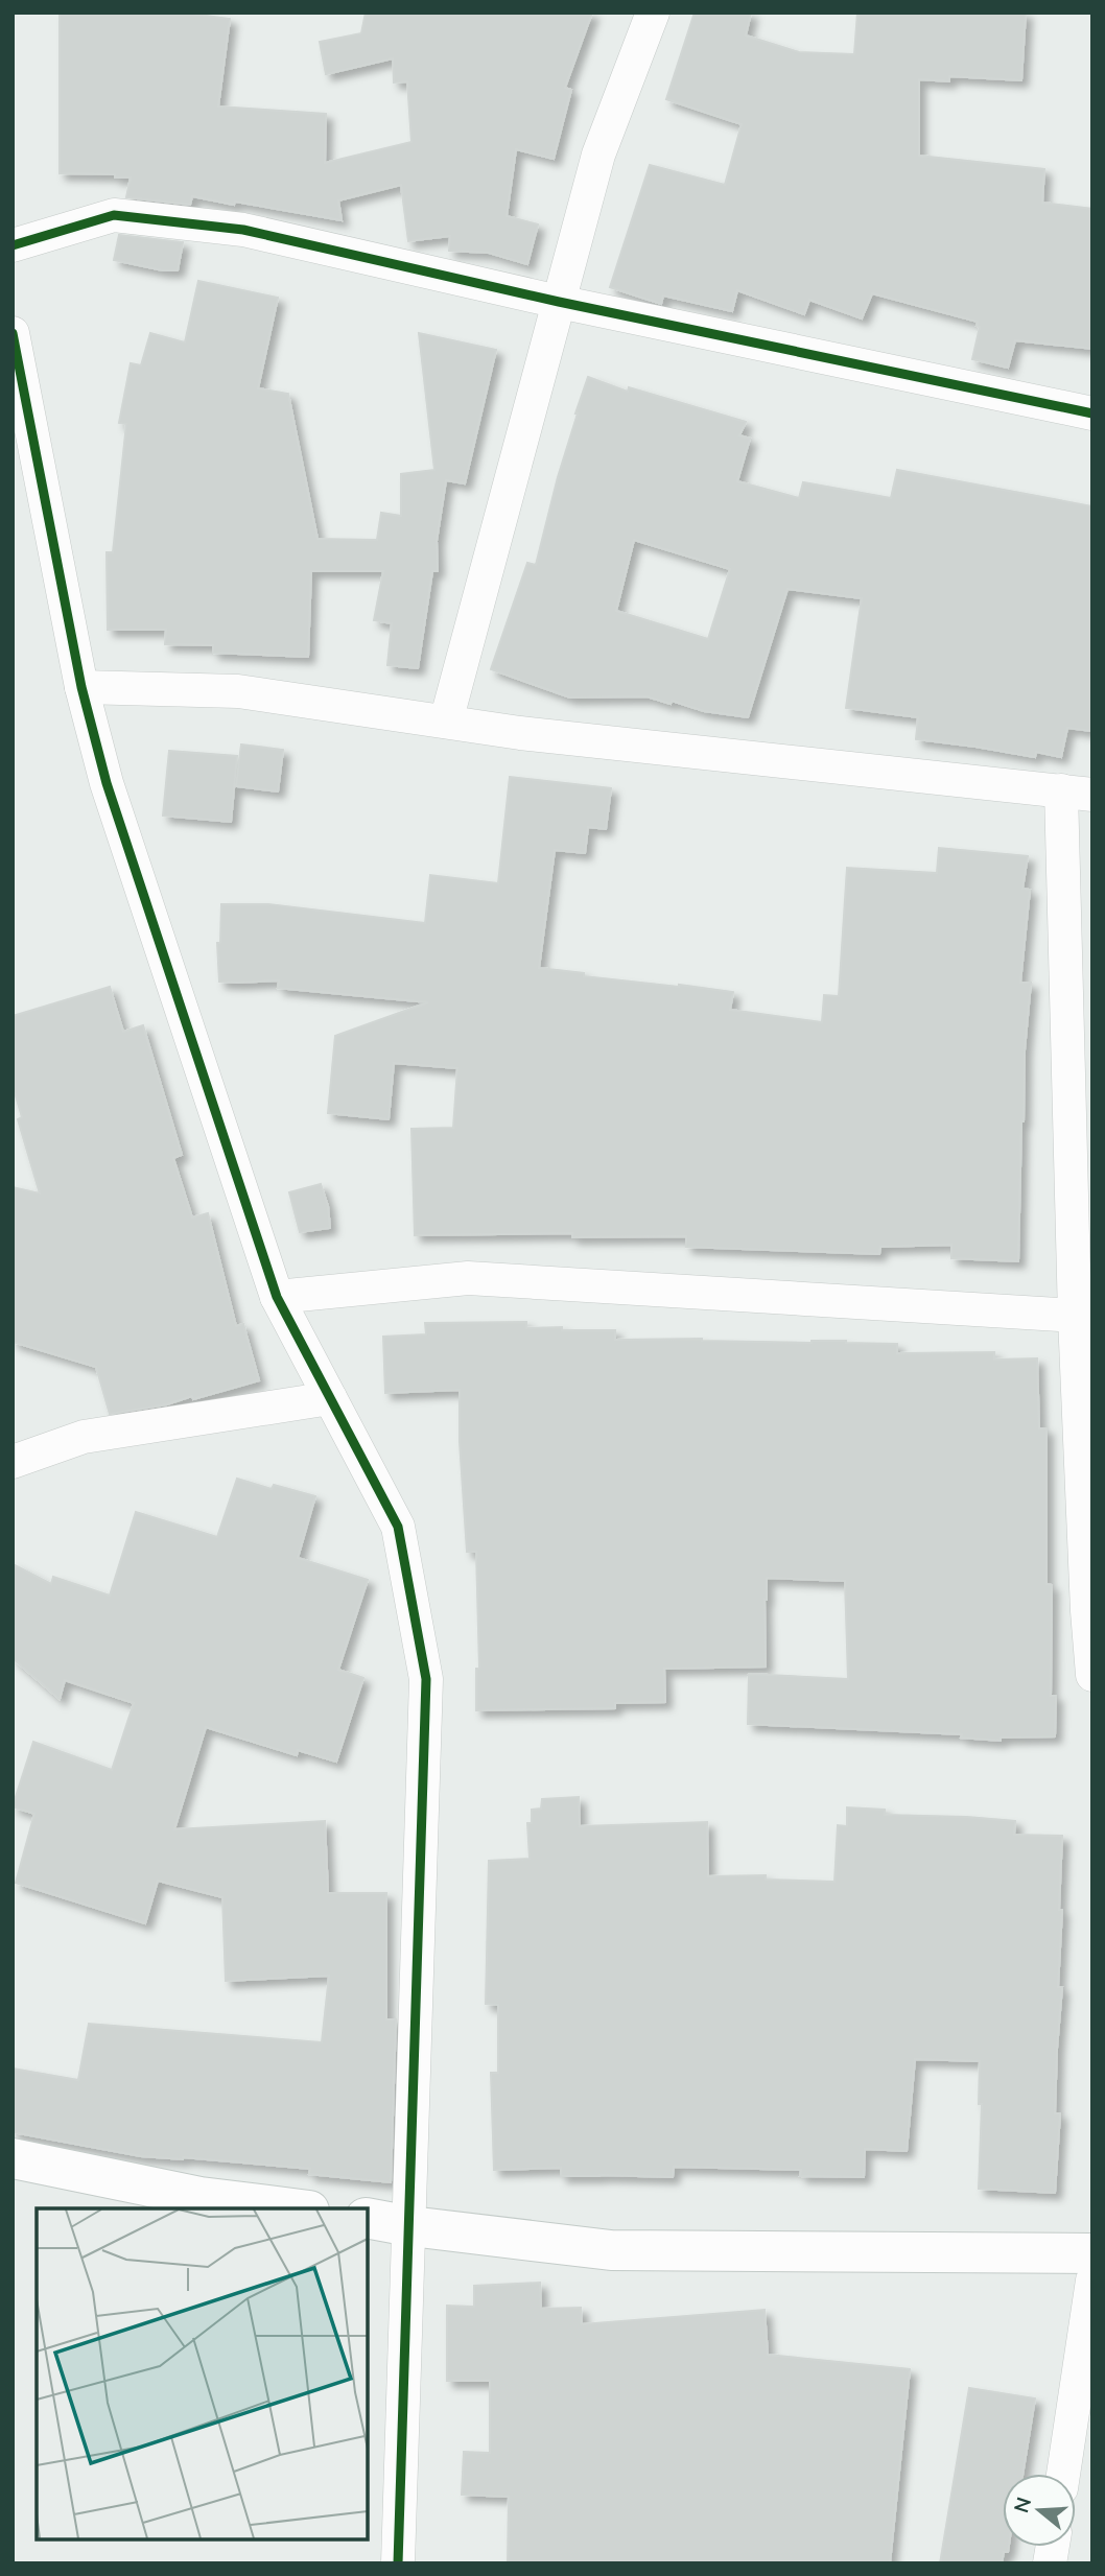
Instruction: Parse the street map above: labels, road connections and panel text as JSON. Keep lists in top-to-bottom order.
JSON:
{
  "north": "left"
}
